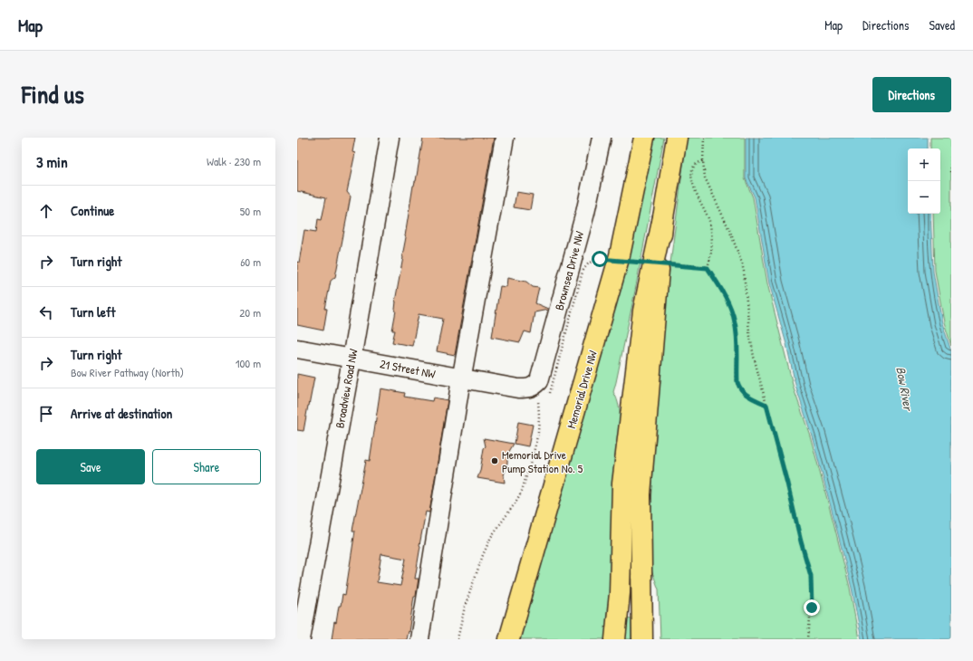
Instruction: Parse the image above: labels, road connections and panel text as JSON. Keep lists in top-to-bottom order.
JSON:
{
  "streets": {
    "main road": ["Memorial Drive NW"],
    "street": ["Brownsea Drive NW", "21 Street NW", "Broadview Road NW"]
  },
  "crossings": [
    ["Brownsea Drive NW", "21 Street NW"],
    ["21 Street NW", "Broadview Road NW"]
  ],
  "water": ["Bow River"],
  "places": ["Memorial Drive Pump Station No. 5"],
  "page": {
    "header": "Map",
    "nav": ["Map", "Directions", "Saved"],
    "title": "Find us",
    "buttons": [
      "Directions",
      ["Save", "Share"]
    ],
    "heading": ["3 min", "Walk · 230 m"],
    "map_buttons": ["+", "−"],
    "list": [
      ["Continue", "50 m"],
      ["Turn right", "60 m"],
      ["Turn left", "20 m"],
      ["Turn right", "Bow River Pathway (North)", "100 m"],
      "Arrive at destination"
    ]
  }
}
